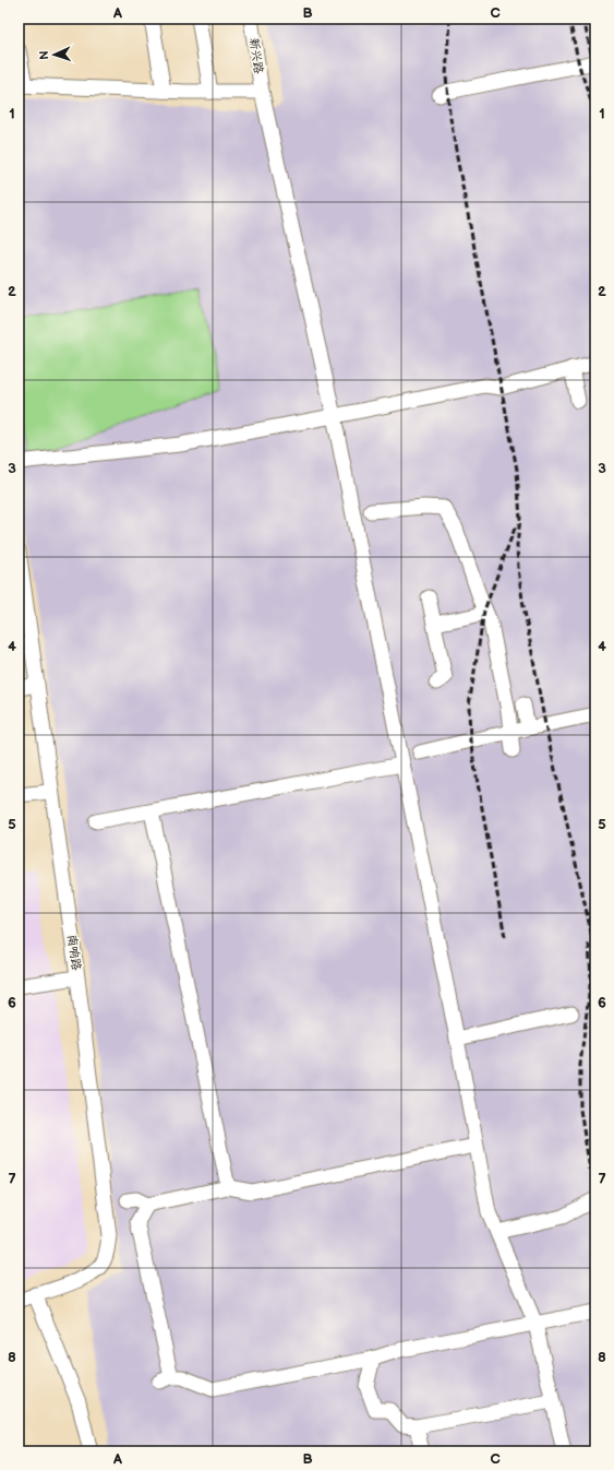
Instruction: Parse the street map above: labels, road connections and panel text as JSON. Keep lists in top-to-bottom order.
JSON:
{
  "streets": {
    "street": ["新兴路", "南响路"]
  },
  "north": "left",
  "grid": {
    "columns": ["A", "B", "C"],
    "rows": [
      "1",
      "2",
      "3",
      "4",
      "5",
      "6",
      "7",
      "8"
    ]
  }
}
